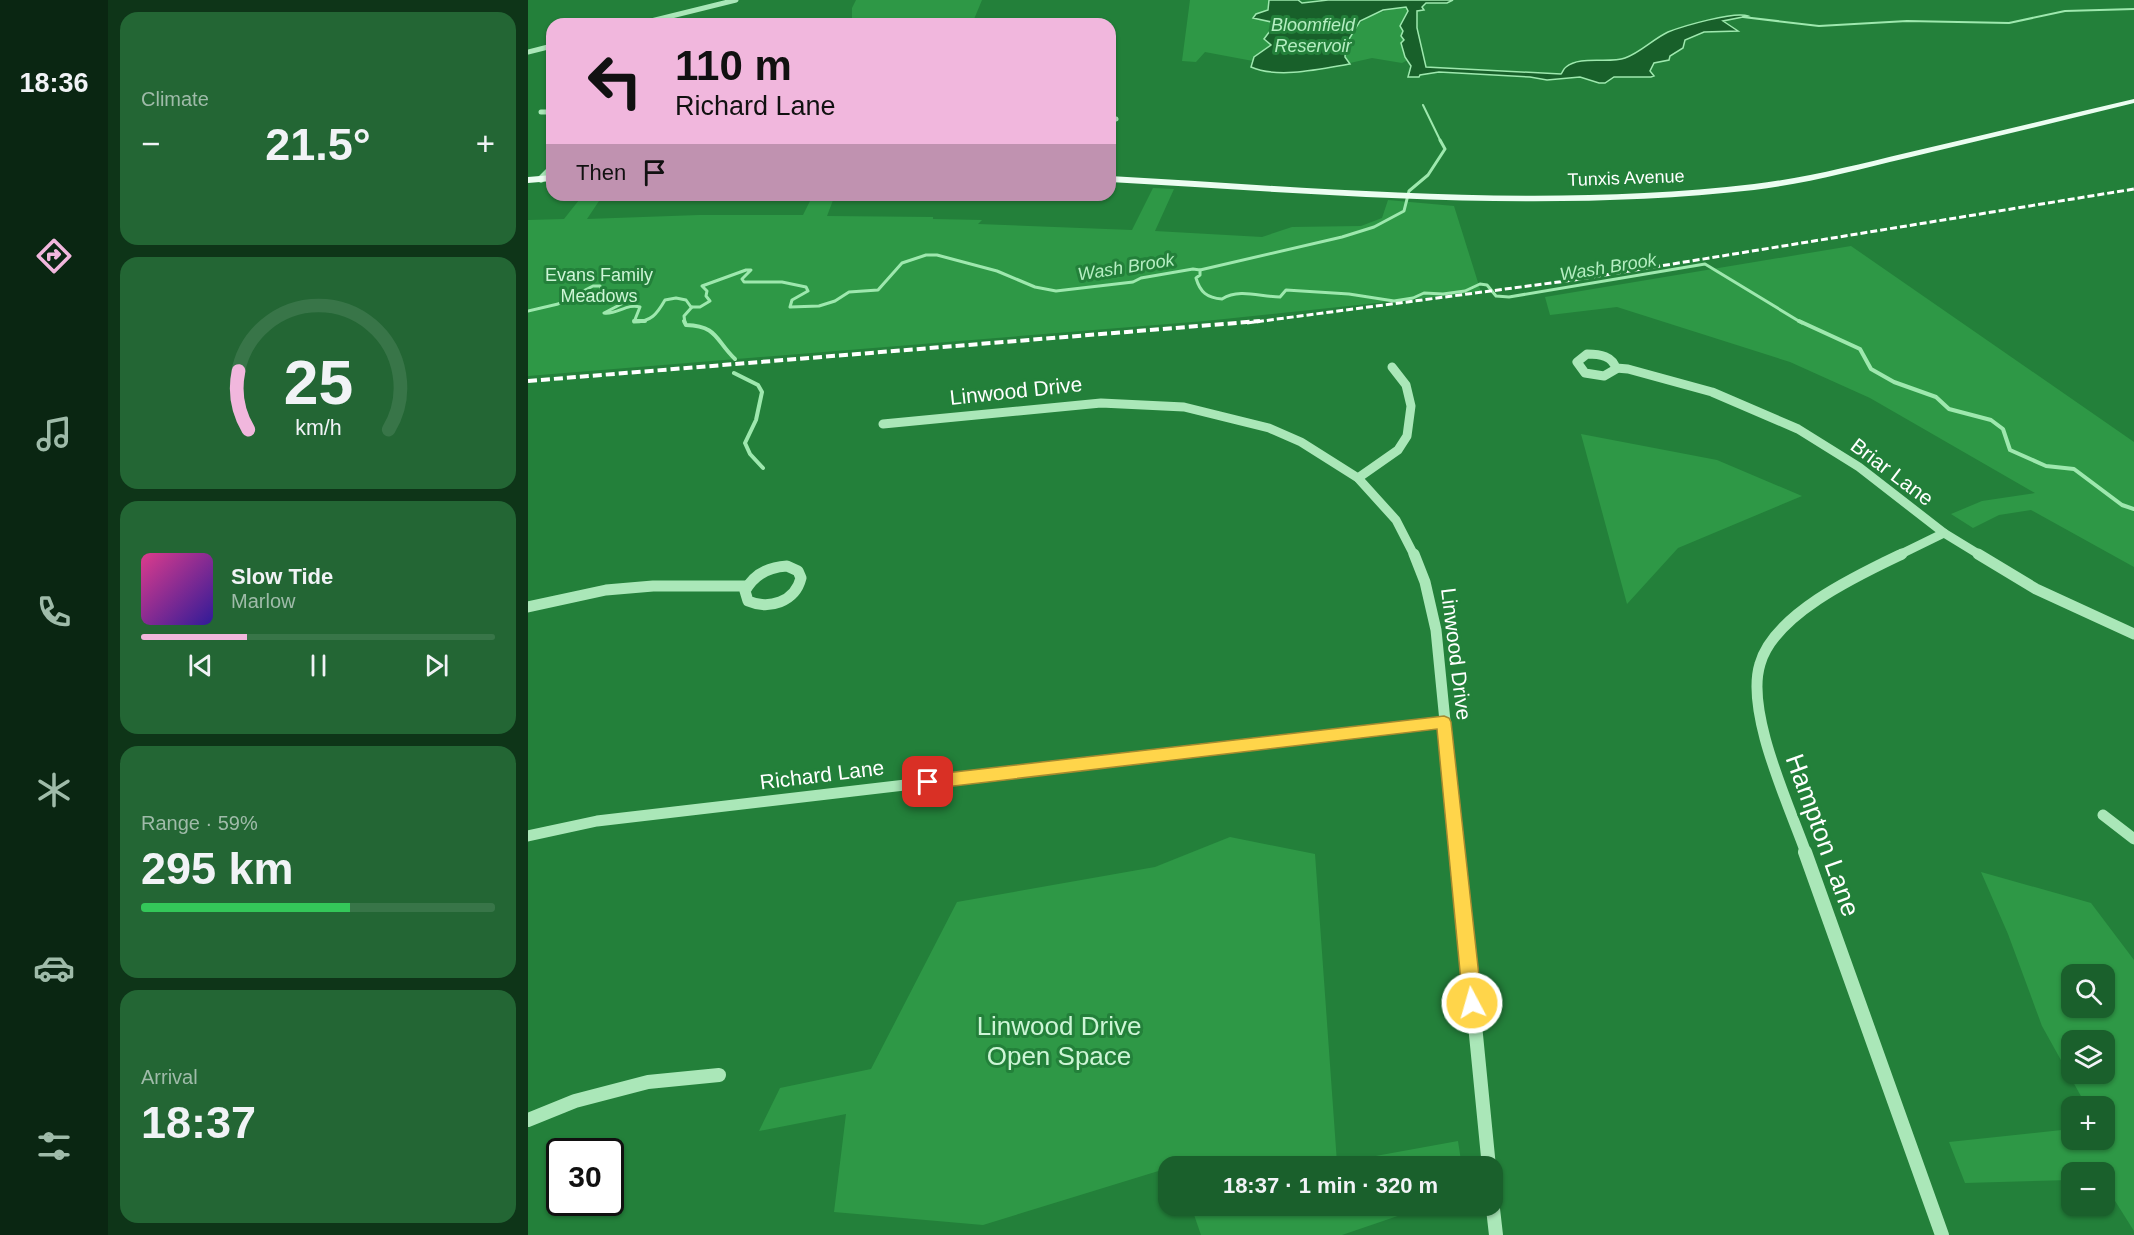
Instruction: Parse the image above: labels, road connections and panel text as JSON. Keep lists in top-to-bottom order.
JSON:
{
  "streets": {
    "main road": ["Tunxis Avenue"],
    "street": [
      "Linwood Drive",
      "Briar Lane",
      "Richard Lane",
      "Hampton Lane"
    ]
  },
  "crossings": [
    ["Linwood Drive", "Richard Lane"],
    ["Briar Lane", "Hampton Lane"]
  ],
  "water": ["Bloomfield Reservoir", "Wash Brook"],
  "parks": ["Evans Family Meadows", "Linwood Drive Open Space"],
  "page": {
    "tabs": "18:36",
    "tile": [
      "Climate",
      ["Range · 59%", "295 km"],
      ["Arrival", "18:37"]
    ],
    "turn": ["110 m", "Richard Lane"],
    "heat": ["−", "21.5°", "+"],
    "then": "Then",
    "song": ["Slow Tide", "Marlow"],
    "map_buttons": ["+", "−"],
    "limit": "30",
    "trip": "18:37 · 1 min · 320 m",
    "gauge": ["25", "km/h"]
  }
}
